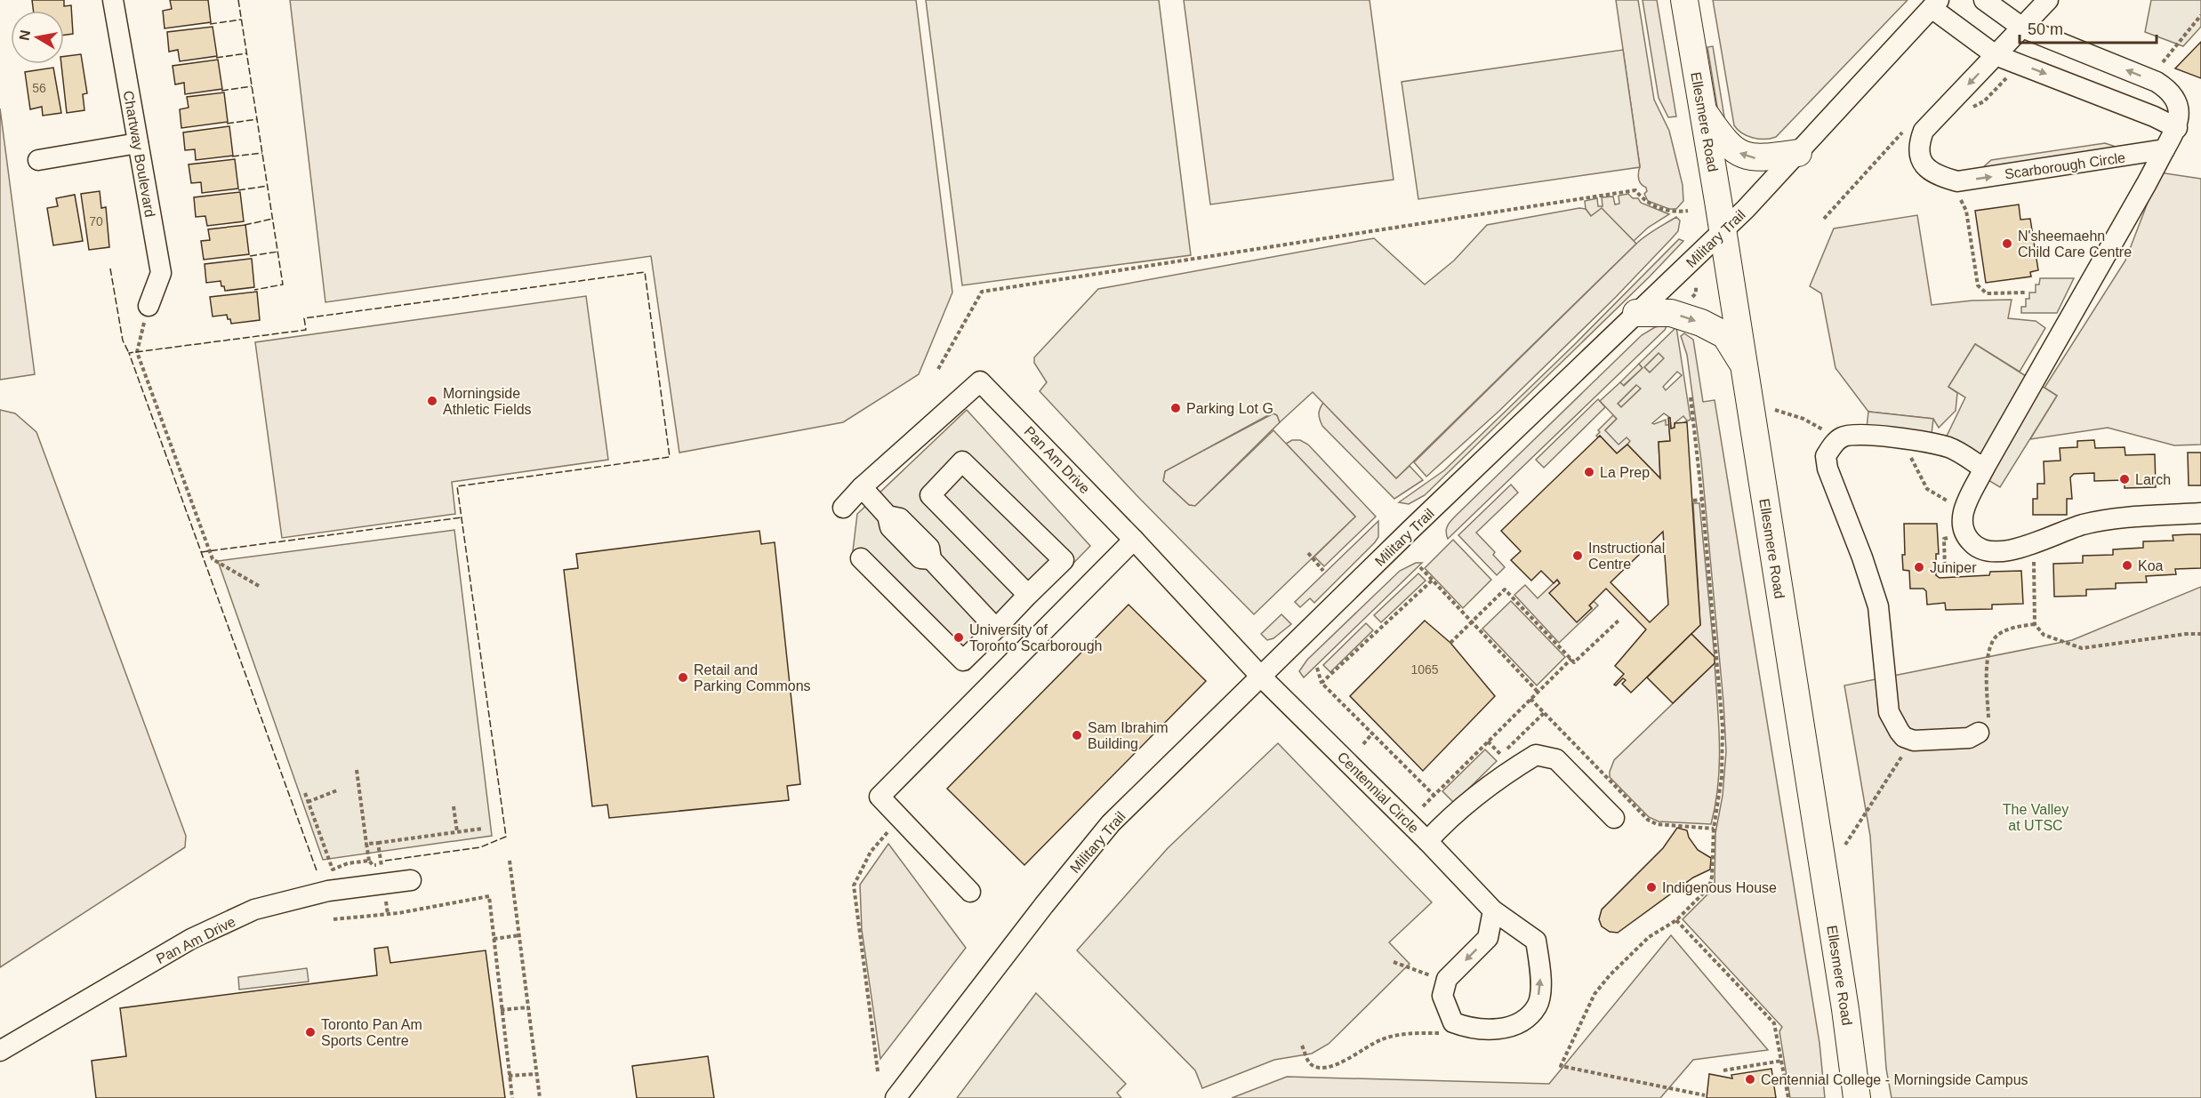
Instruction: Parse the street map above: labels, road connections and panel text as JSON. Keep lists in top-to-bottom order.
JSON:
{
  "streets": {
    "main road": ["Ellesmere Road"],
    "street": [
      "Chartway Boulevard",
      "Scarborough Circle",
      "Military Trail",
      "Pan Am Drive",
      "Centennial Circle"
    ]
  },
  "crossings": [
    ["Ellesmere Road", "Military Trail"],
    ["Military Trail", "Pan Am Drive"],
    ["Military Trail", "Centennial Circle"],
    ["Pan Am Drive", "Centennial Circle"]
  ],
  "parks": ["The Valley at UTSC"],
  "places": [
    "N'sheemaehn Child Care Centre",
    "Morningside Athletic Fields",
    "Parking Lot G",
    "La Prep",
    "Larch",
    "Instructional Centre",
    "Koa",
    "Juniper",
    "University of Toronto Scarborough",
    "Retail and Parking Commons",
    "Sam Ibrahim Building",
    "Indigenous House",
    "Toronto Pan Am Sports Centre",
    "Centennial College - Morningside Campus"
  ],
  "house_numbers": ["56", "70", "1065"],
  "scale_bar": "50 m",
  "north": "left"
}
